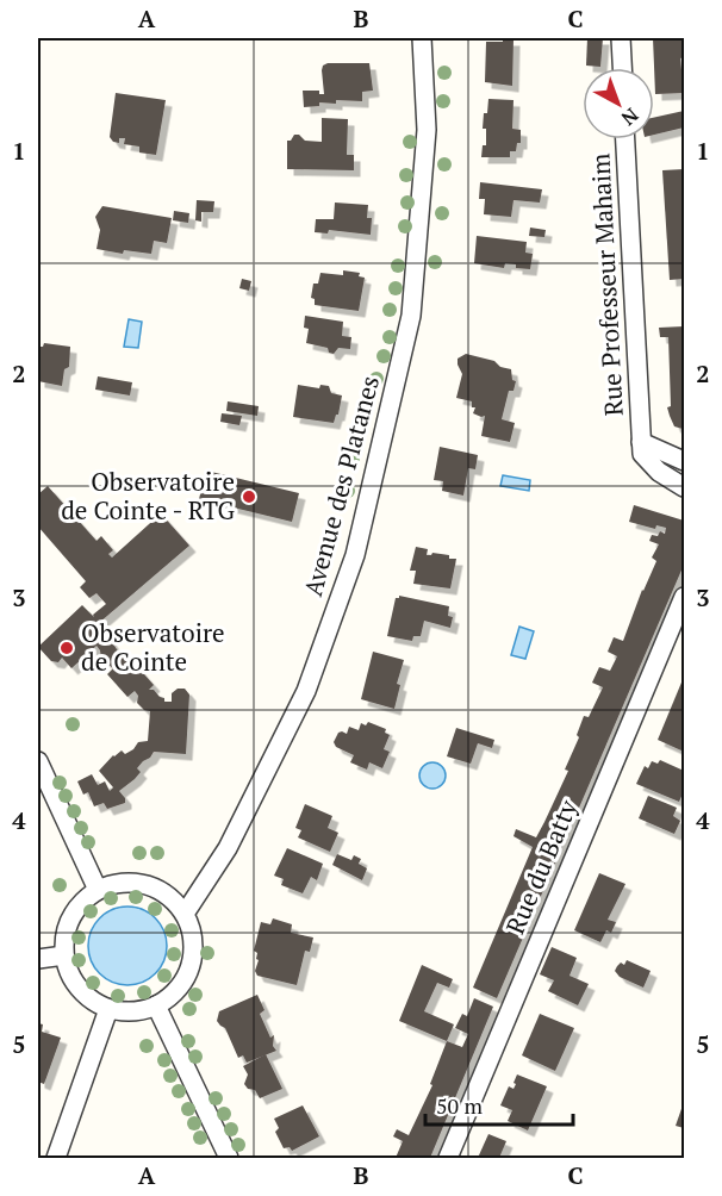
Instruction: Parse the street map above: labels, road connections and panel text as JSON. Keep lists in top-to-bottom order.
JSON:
{
  "streets": {
    "street": ["Rue Professeur Mahaim", "Avenue des Platanes", "Rue du Batty"]
  },
  "places": ["Observatoire de Cointe - RTG", "Observatoire de Cointe"],
  "scale_bar": "50 m",
  "north": "bottom right",
  "grid": {
    "columns": ["A", "B", "C"],
    "rows": [
      "1",
      "2",
      "3",
      "4",
      "5"
    ]
  }
}
